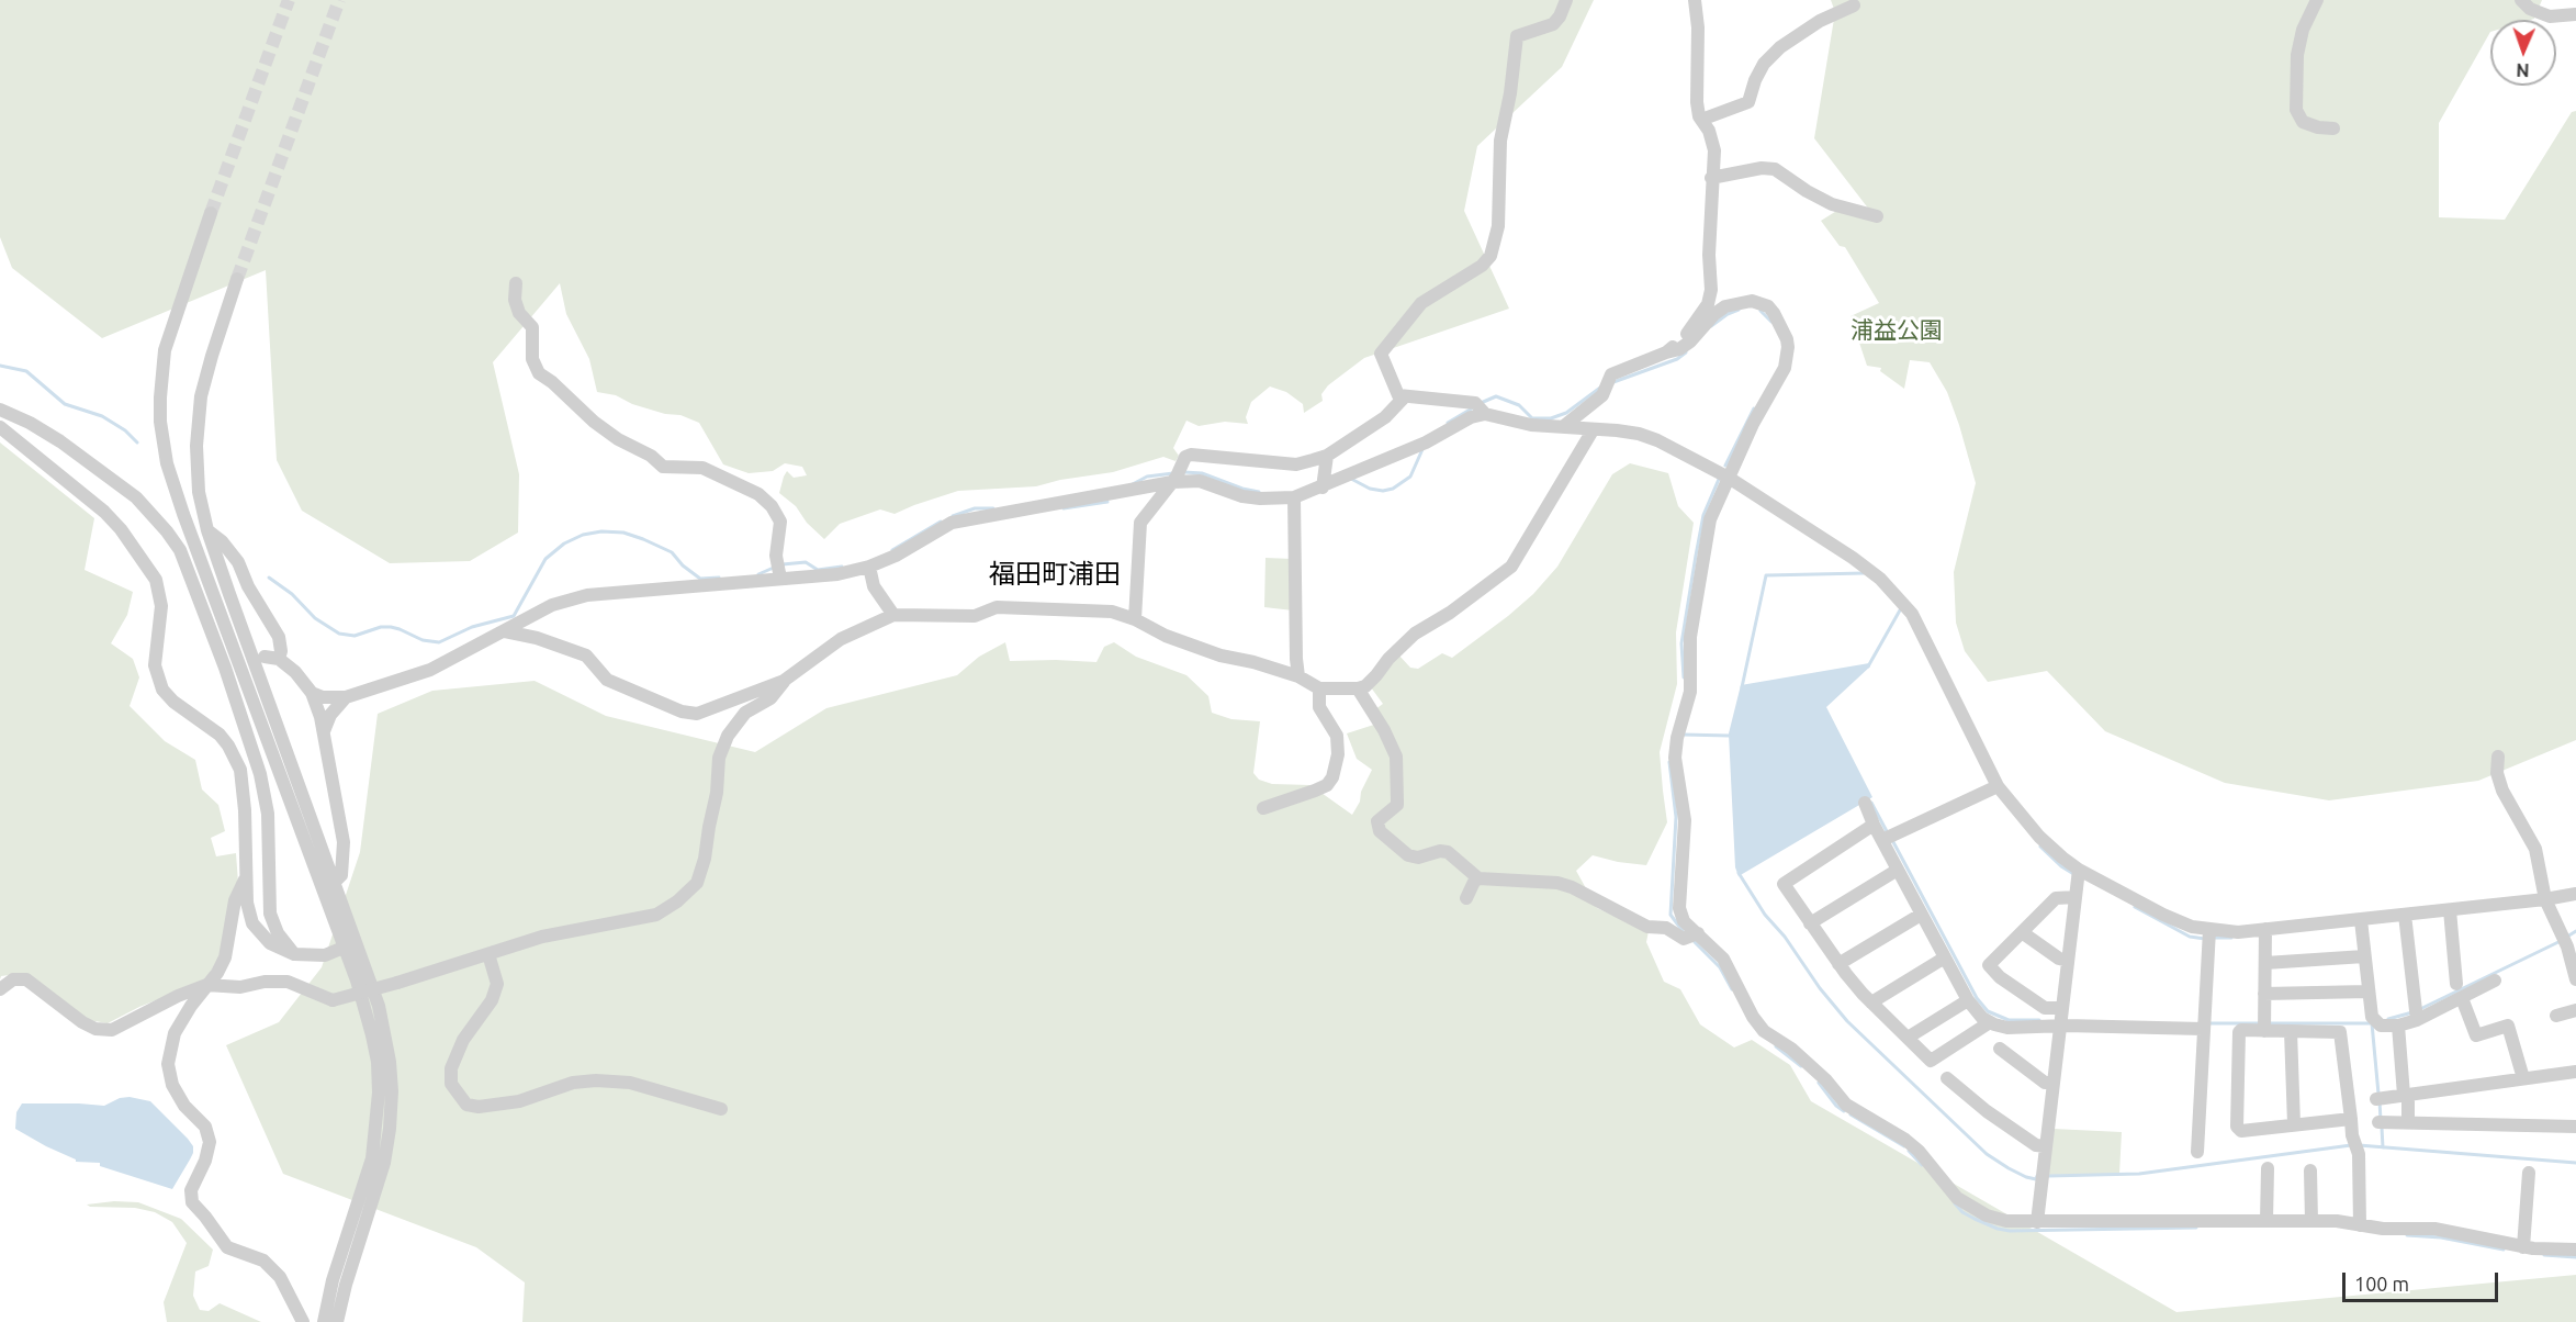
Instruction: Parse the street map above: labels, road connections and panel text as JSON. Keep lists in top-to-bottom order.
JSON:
{
  "districts": ["福田町浦田"],
  "parks": ["浦益公園"],
  "scale_bar": "100 m",
  "north": "bottom"
}
